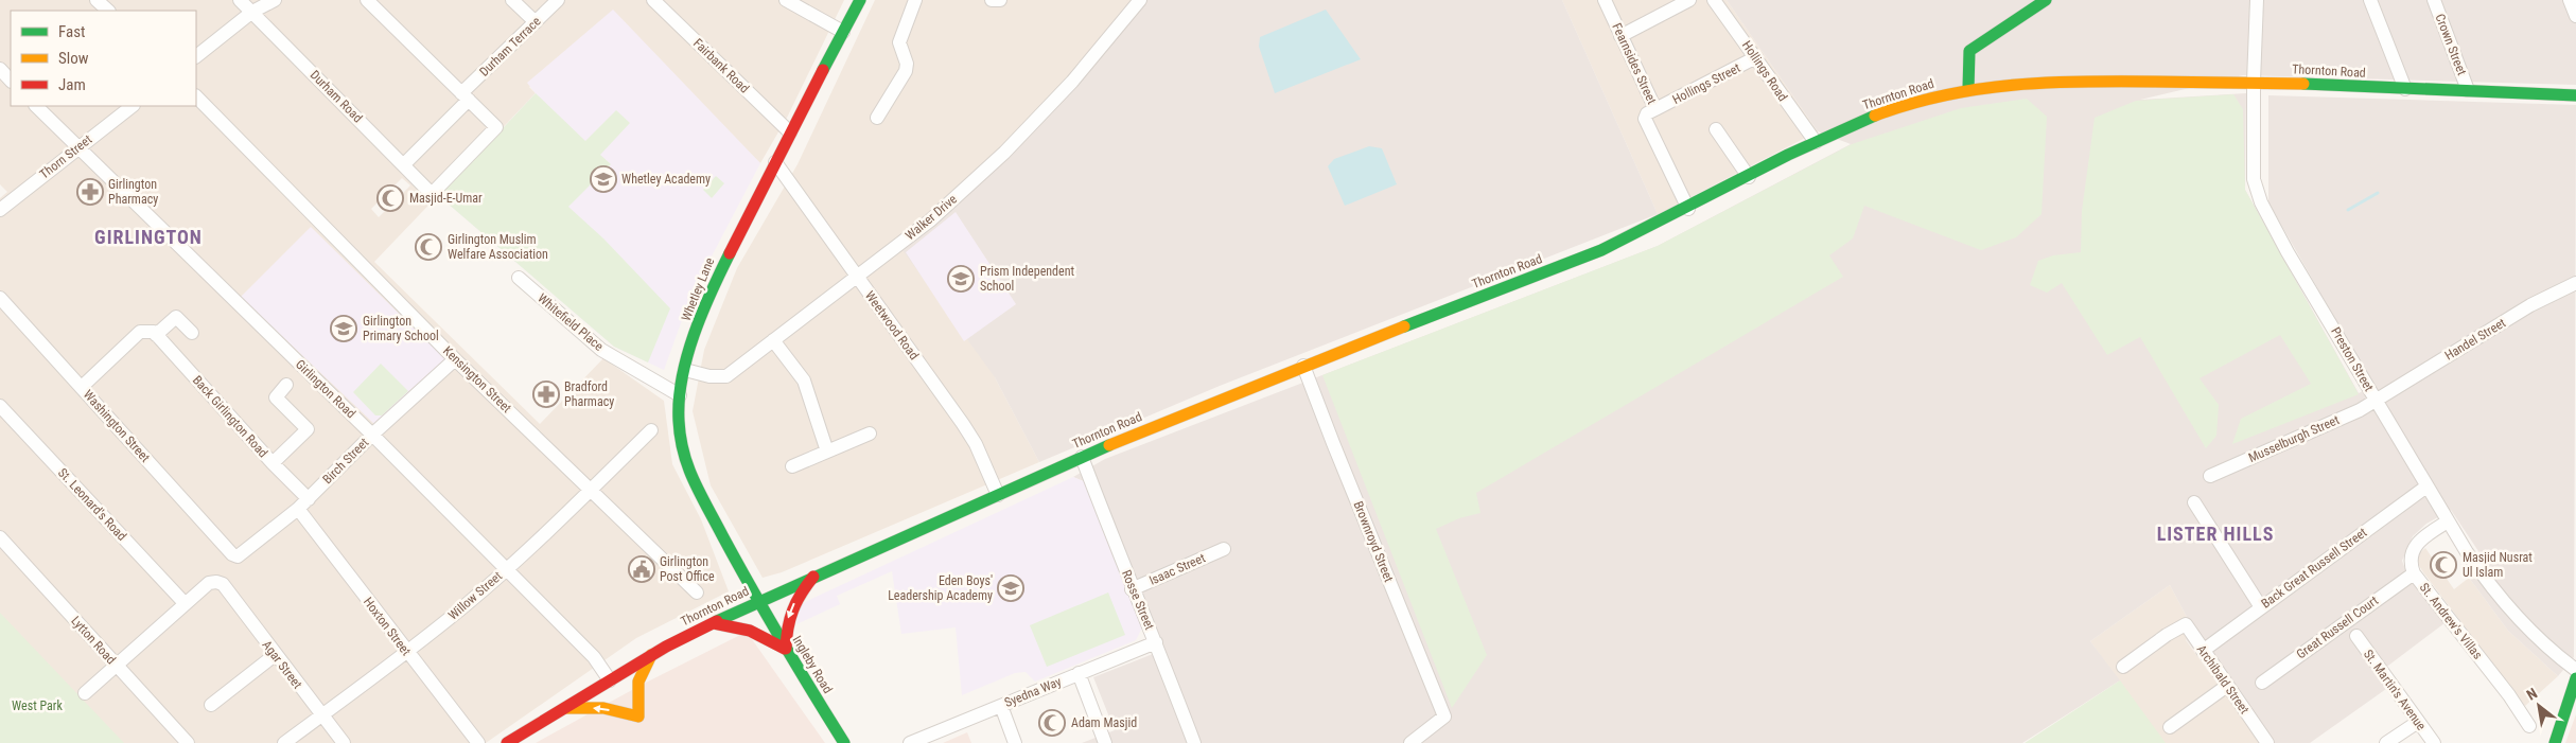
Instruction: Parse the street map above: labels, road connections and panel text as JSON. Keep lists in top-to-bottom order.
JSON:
{
  "streets": {
    "main road": ["Thornton Road", "Whetley Lane", "Ingleby Road"],
    "street": [
      "Crown Street",
      "Durham Terrace",
      "Fearnsides Street",
      "Fairbank Road",
      "Hollings Road",
      "Hollings Street",
      "Durham Road",
      "Thorn Street",
      "Walker Drive",
      "Whitefield Place",
      "Weetwood Road",
      "Handel Street",
      "Preston Street",
      "Kensington Street",
      "Girlington Road",
      "Back Girlington Road",
      "Washington Street",
      "Musselburgh Street",
      "Birch Street",
      "St. Leonard's Road",
      "Brownroyd Street",
      "Back Great Russell Street",
      "Isaac Street",
      "Willow Street",
      "Rosse Street",
      "St. Andrew's Villas",
      "Hoxton Street",
      "Great Russell Court",
      "Lytton Road",
      "Agar Street",
      "Archibald Street",
      "St. Martin's Avenue",
      "Syedna Way"
    ]
  },
  "crossings": [
    ["Crown Street", "Thornton Road"],
    ["Durham Terrace", "Durham Road"],
    ["Fearnsides Street", "Thornton Road"],
    ["Fearnsides Street", "Hollings Street"],
    ["Fairbank Road", "Whetley Lane"],
    ["Hollings Road", "Thornton Road"],
    ["Hollings Road", "Hollings Street"],
    ["Thornton Road", "Whetley Lane"],
    ["Thornton Road", "Weetwood Road"],
    ["Thornton Road", "Preston Street"],
    ["Thornton Road", "Girlington Road"],
    ["Thornton Road", "Brownroyd Street"],
    ["Thornton Road", "Rosse Street"],
    ["Thornton Road", "Ingleby Road"],
    ["Thorn Street", "Girlington Road"],
    ["Walker Drive", "Whetley Lane"],
    ["Walker Drive", "Weetwood Road"],
    ["Whetley Lane", "Whitefield Place"],
    ["Whetley Lane", "Weetwood Road"],
    ["Whetley Lane", "Ingleby Road"],
    ["Handel Street", "Preston Street"],
    ["Handel Street", "Musselburgh Street"],
    ["Preston Street", "Musselburgh Street"],
    ["Preston Street", "Back Great Russell Street"],
    ["Preston Street", "St. Andrew's Villas"],
    ["Kensington Street", "Birch Street"],
    ["Kensington Street", "Willow Street"],
    ["Girlington Road", "Birch Street"],
    ["Girlington Road", "Willow Street"],
    ["Back Girlington Road", "Birch Street"],
    ["Washington Street", "Birch Street"],
    ["Birch Street", "Hoxton Street"],
    ["St. Leonard's Road", "Agar Street"],
    ["Back Great Russell Street", "Archibald Street"],
    ["Isaac Street", "Rosse Street"],
    ["Willow Street", "Hoxton Street"],
    ["Willow Street", "Agar Street"],
    ["Rosse Street", "Syedna Way"],
    ["St. Andrew's Villas", "Great Russell Court"],
    ["Great Russell Court", "St. Martin's Avenue"]
  ],
  "districts": ["GIRLINGTON", "LISTER HILLS"],
  "parks": ["West Park"],
  "places": {
    "school or university": [
      "Whetley Academy",
      "Prism Independent School",
      "Girlington Primary School",
      "Eden Boys' Leadership Academy"
    ],
    "pharmacy": ["Girlington Pharmacy", "Bradford Pharmacy"],
    "mosque": [
      "Masjid-E-Umar",
      "Girlington Muslim Welfare Association",
      "Masjid Nusrat Ul Islam",
      "Adam Masjid"
    ],
    "public building": ["Girlington Post Office"]
  },
  "legend": ["Fast", "Slow", "Jam"],
  "north": "top left"
}
